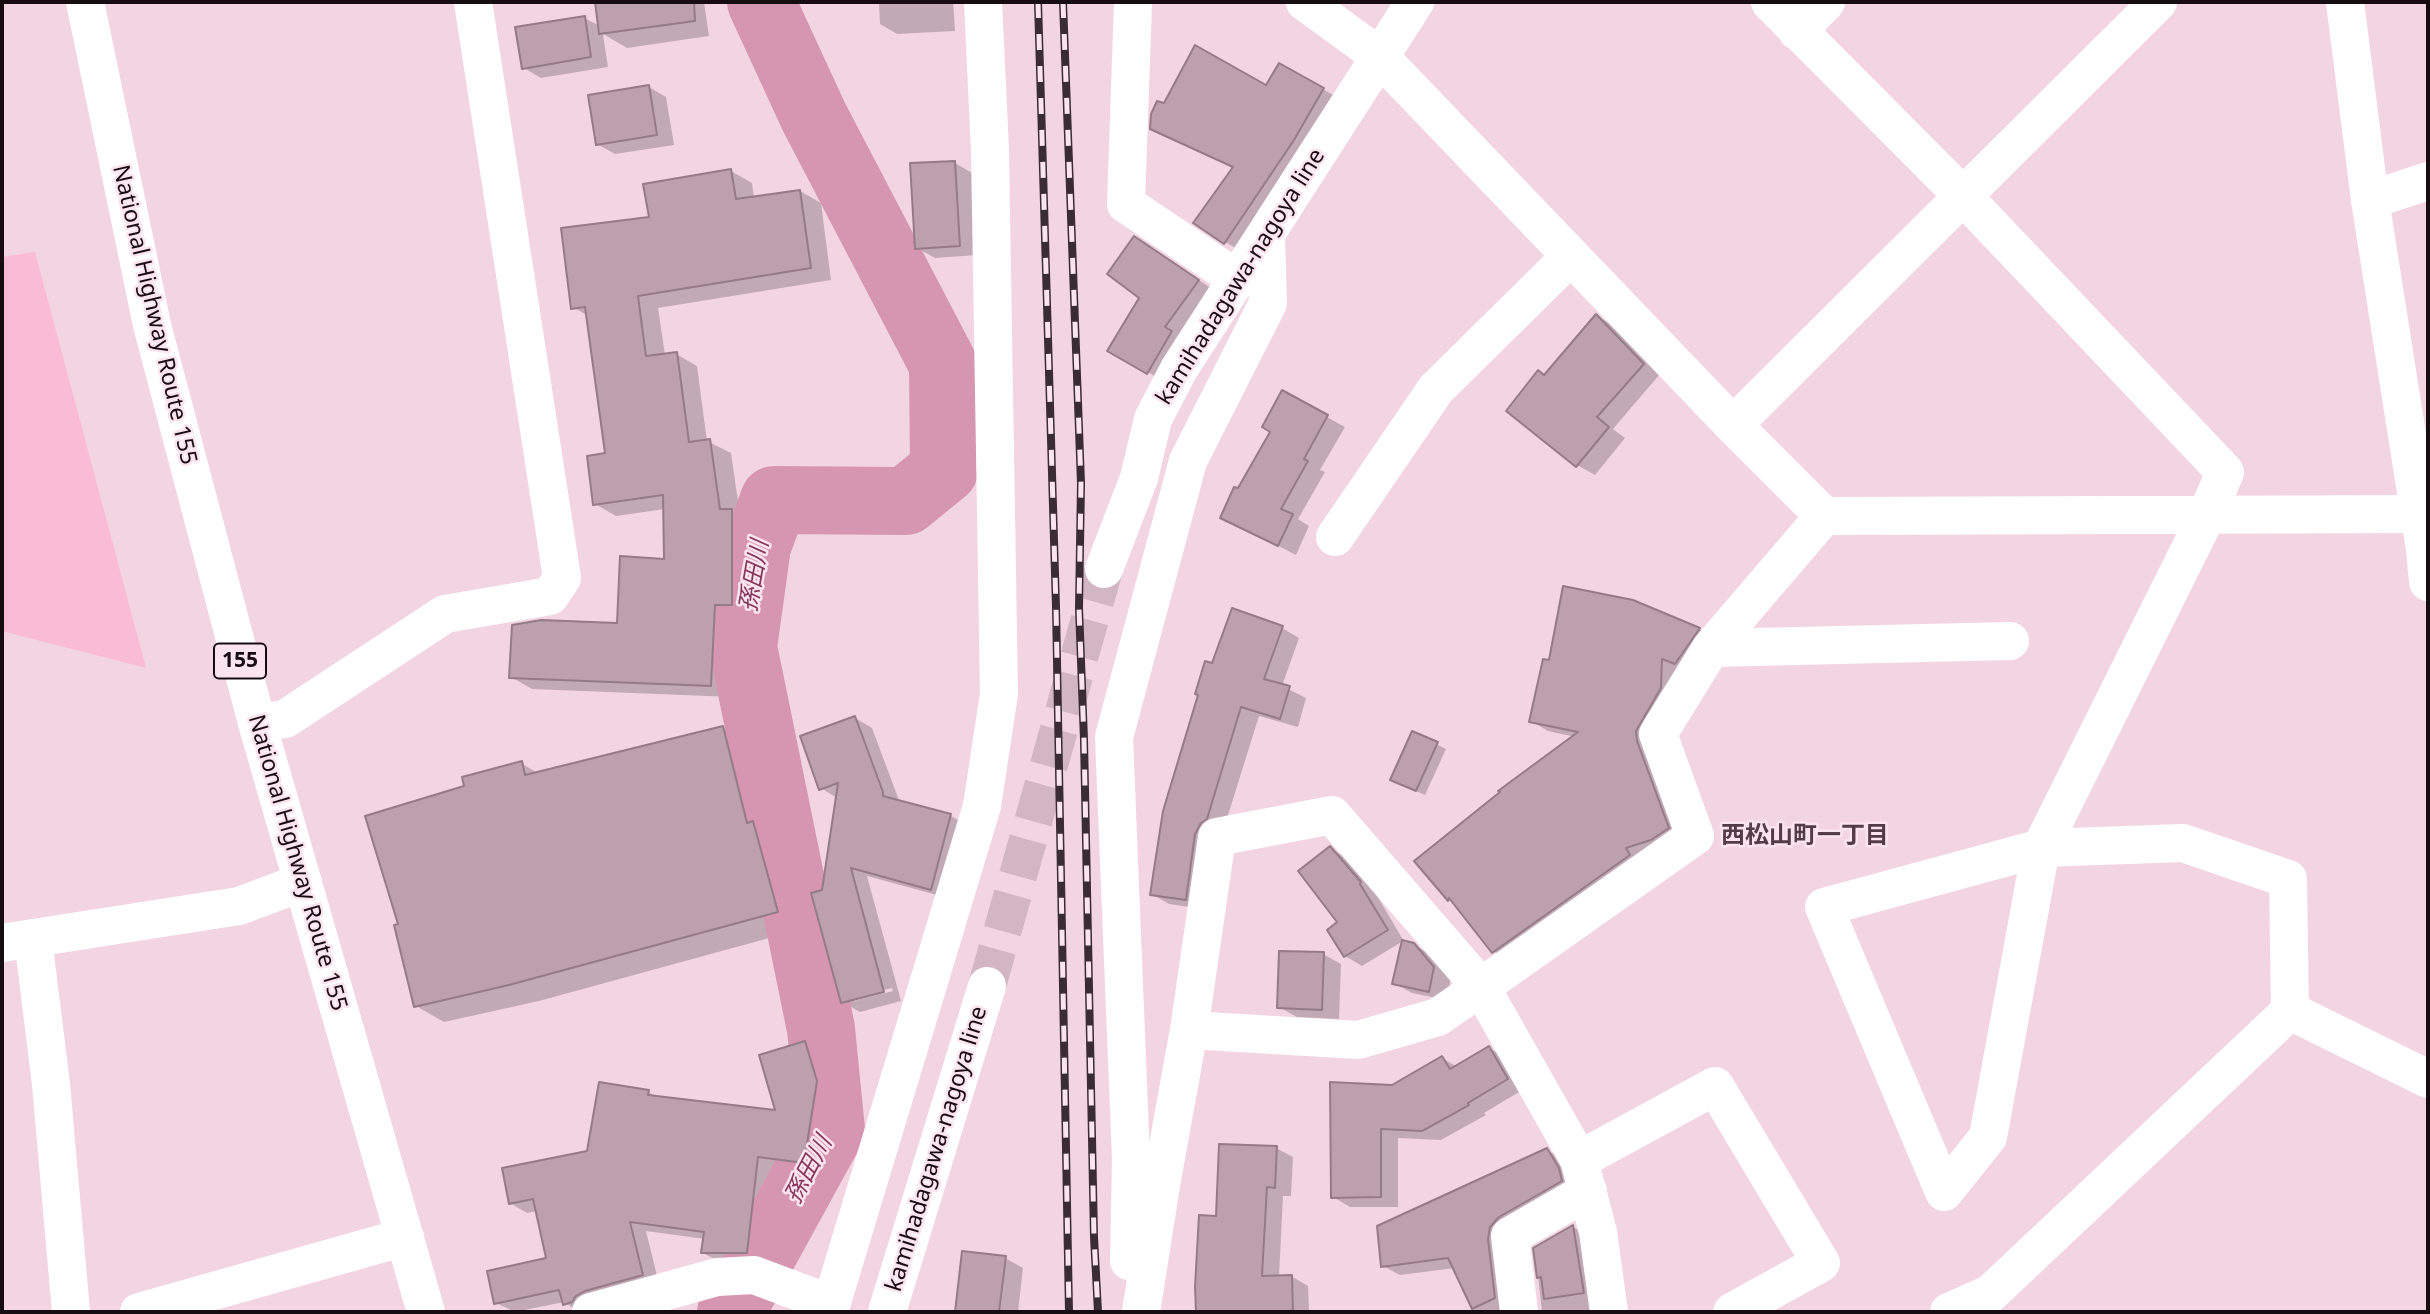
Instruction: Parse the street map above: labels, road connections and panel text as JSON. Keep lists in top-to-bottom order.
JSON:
{
  "streets": {
    "main road": ["kamihadagawa-nagoya line", "National Highway Route 155", "155"]
  },
  "districts": ["西松山町一丁目"],
  "water": ["孫田川"]
}
